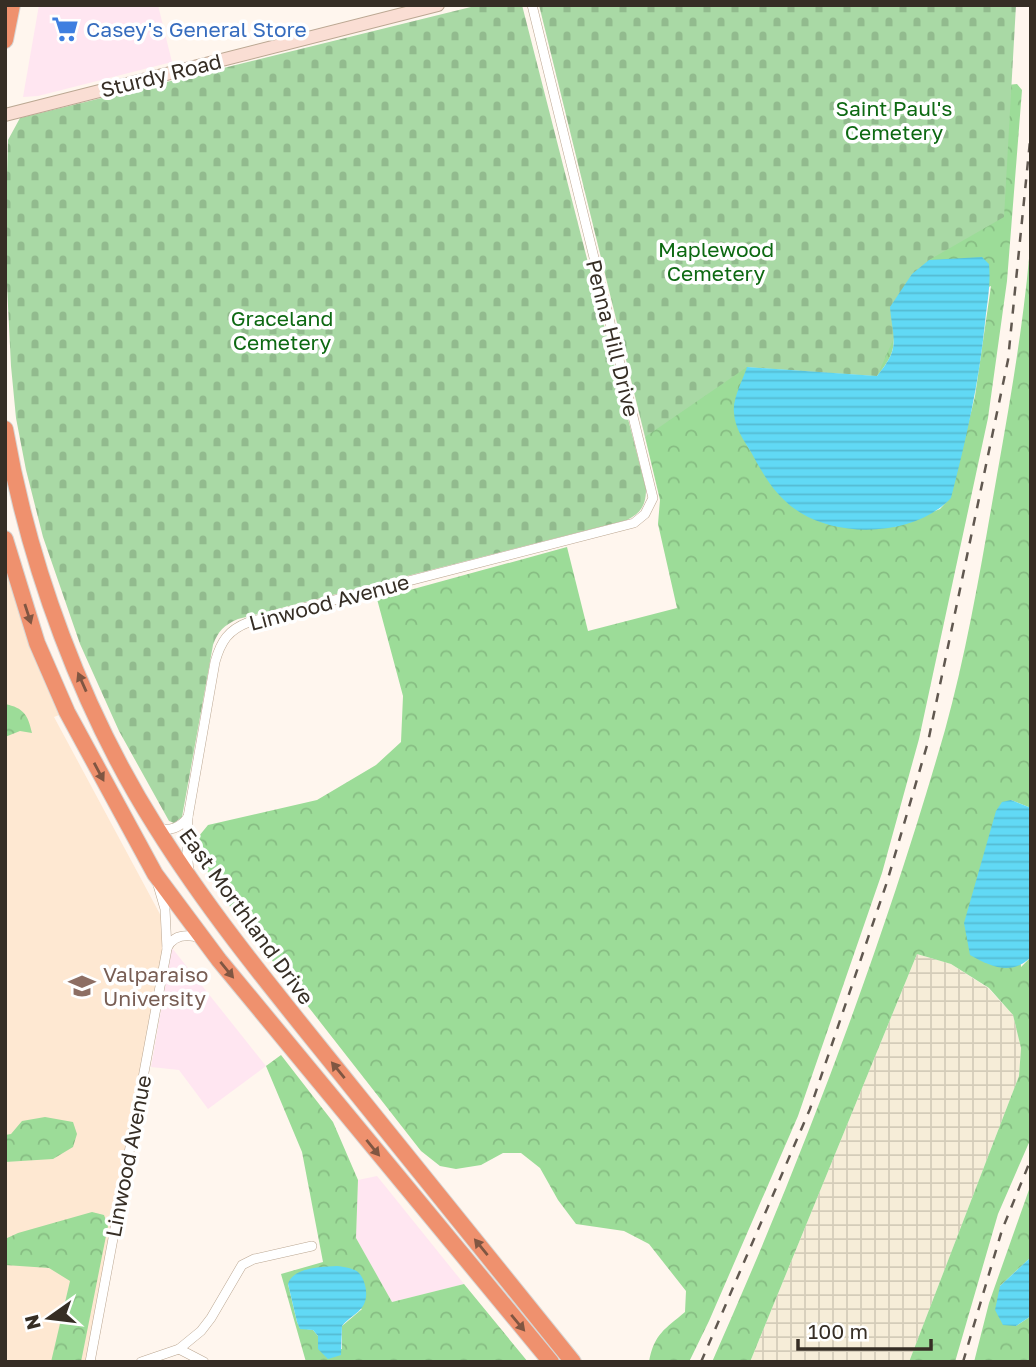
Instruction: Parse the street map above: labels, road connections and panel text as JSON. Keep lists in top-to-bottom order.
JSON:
{
  "streets": {
    "highway": ["East Morthland Drive"],
    "street": ["Sturdy Road", "Penna Hill Drive", "Linwood Avenue"]
  },
  "crossings": [
    ["Penna Hill Drive", "Linwood Avenue"],
    ["Linwood Avenue", "East Morthland Drive"]
  ],
  "parks": ["Saint Paul's Cemetery", "Maplewood Cemetery", "Graceland Cemetery"],
  "places": {
    "supermarket": ["Casey's General Store"],
    "school or university": ["Valparaiso University"]
  },
  "scale_bar": "100 m",
  "north": "left"
}
